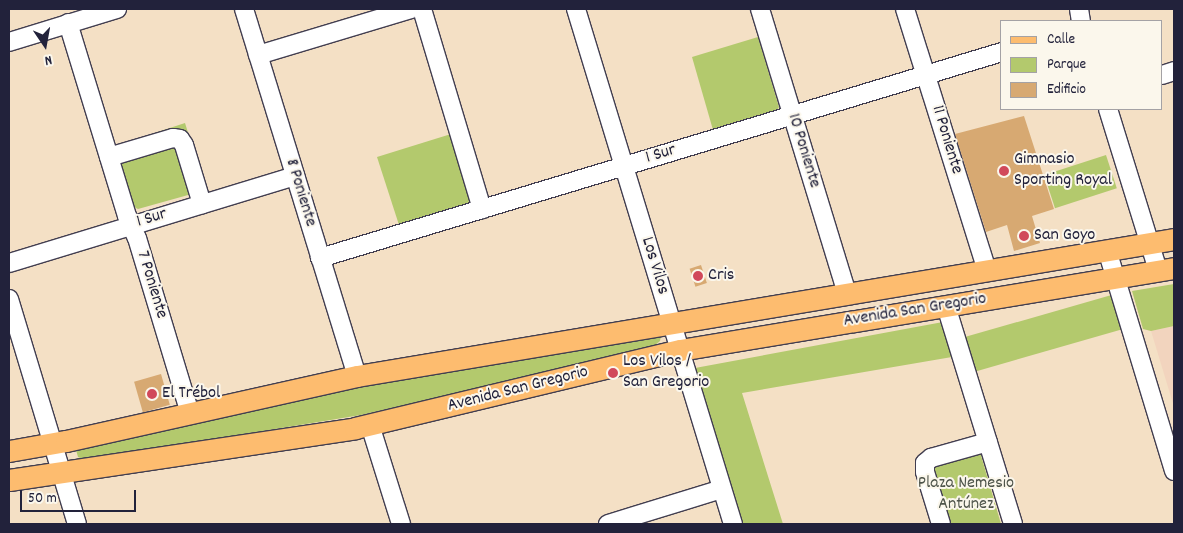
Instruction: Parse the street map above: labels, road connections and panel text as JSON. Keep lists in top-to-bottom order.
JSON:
{
  "streets": {
    "main road": ["Avenida San Gregorio"],
    "street": [
      "11 Poniente",
      "10 Poniente",
      "1 Sur",
      "8 Poniente",
      "Los Vilos",
      "7 Poniente"
    ]
  },
  "crossings": [
    ["11 Poniente", "1 Sur"],
    ["11 Poniente", "Avenida San Gregorio"],
    ["10 Poniente", "1 Sur"],
    ["10 Poniente", "Avenida San Gregorio"],
    ["1 Sur", "8 Poniente"],
    ["1 Sur", "Los Vilos"],
    ["1 Sur", "7 Poniente"],
    ["8 Poniente", "Avenida San Gregorio"],
    ["Los Vilos", "Avenida San Gregorio"],
    ["7 Poniente", "Avenida San Gregorio"]
  ],
  "parks": ["Plaza Nemesio Antúnez"],
  "places": [
    "Gimnasio Sporting Royal",
    "San Goyo",
    "Cris",
    "Los Vilos / San Gregorio",
    "El Trébol"
  ],
  "legend": ["Calle", "Parque", "Edificio"],
  "scale_bar": "50 m",
  "north": "bottom"
}
